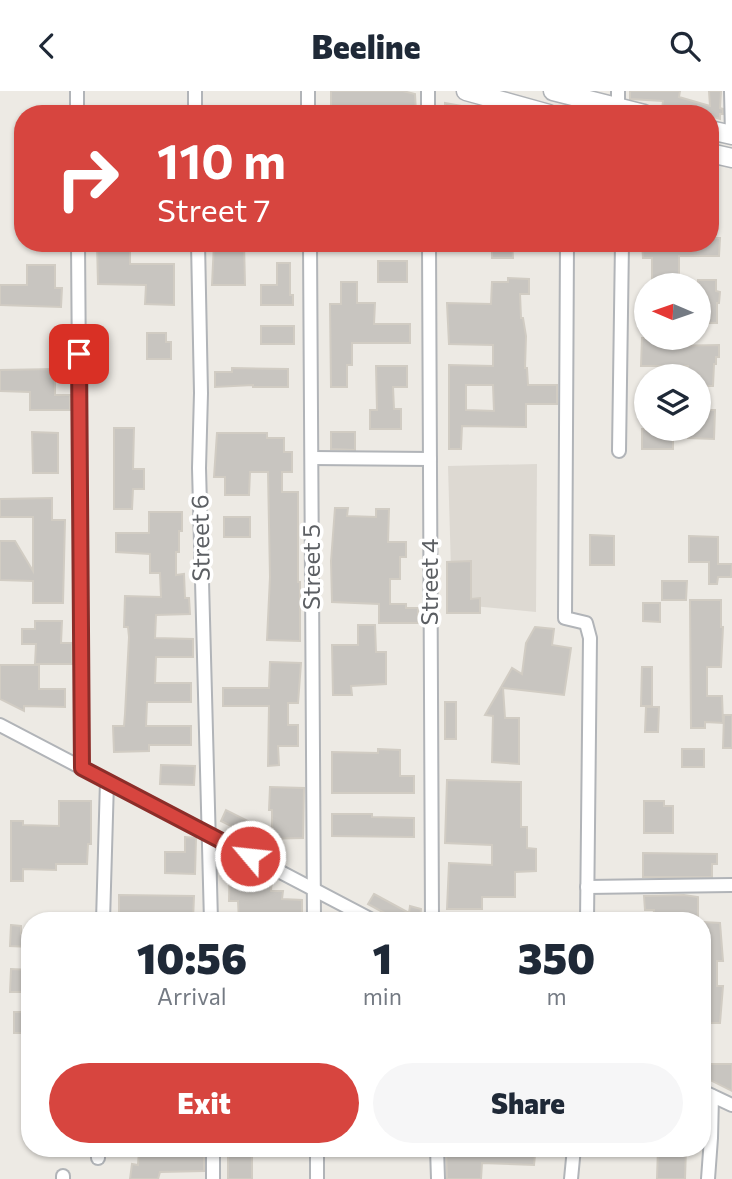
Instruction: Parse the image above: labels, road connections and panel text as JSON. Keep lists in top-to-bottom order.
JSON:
{
  "streets": {
    "street": ["Street 6", "Street 5", "Street 4"]
  },
  "north": "left",
  "page": {
    "header": "Beeline",
    "turn": ["110 m", "Street 7"],
    "eta": [
      "10:56",
      "Arrival",
      "1",
      "min",
      "350",
      "m"
    ],
    "buttons": ["Exit", "Share"]
  }
}
